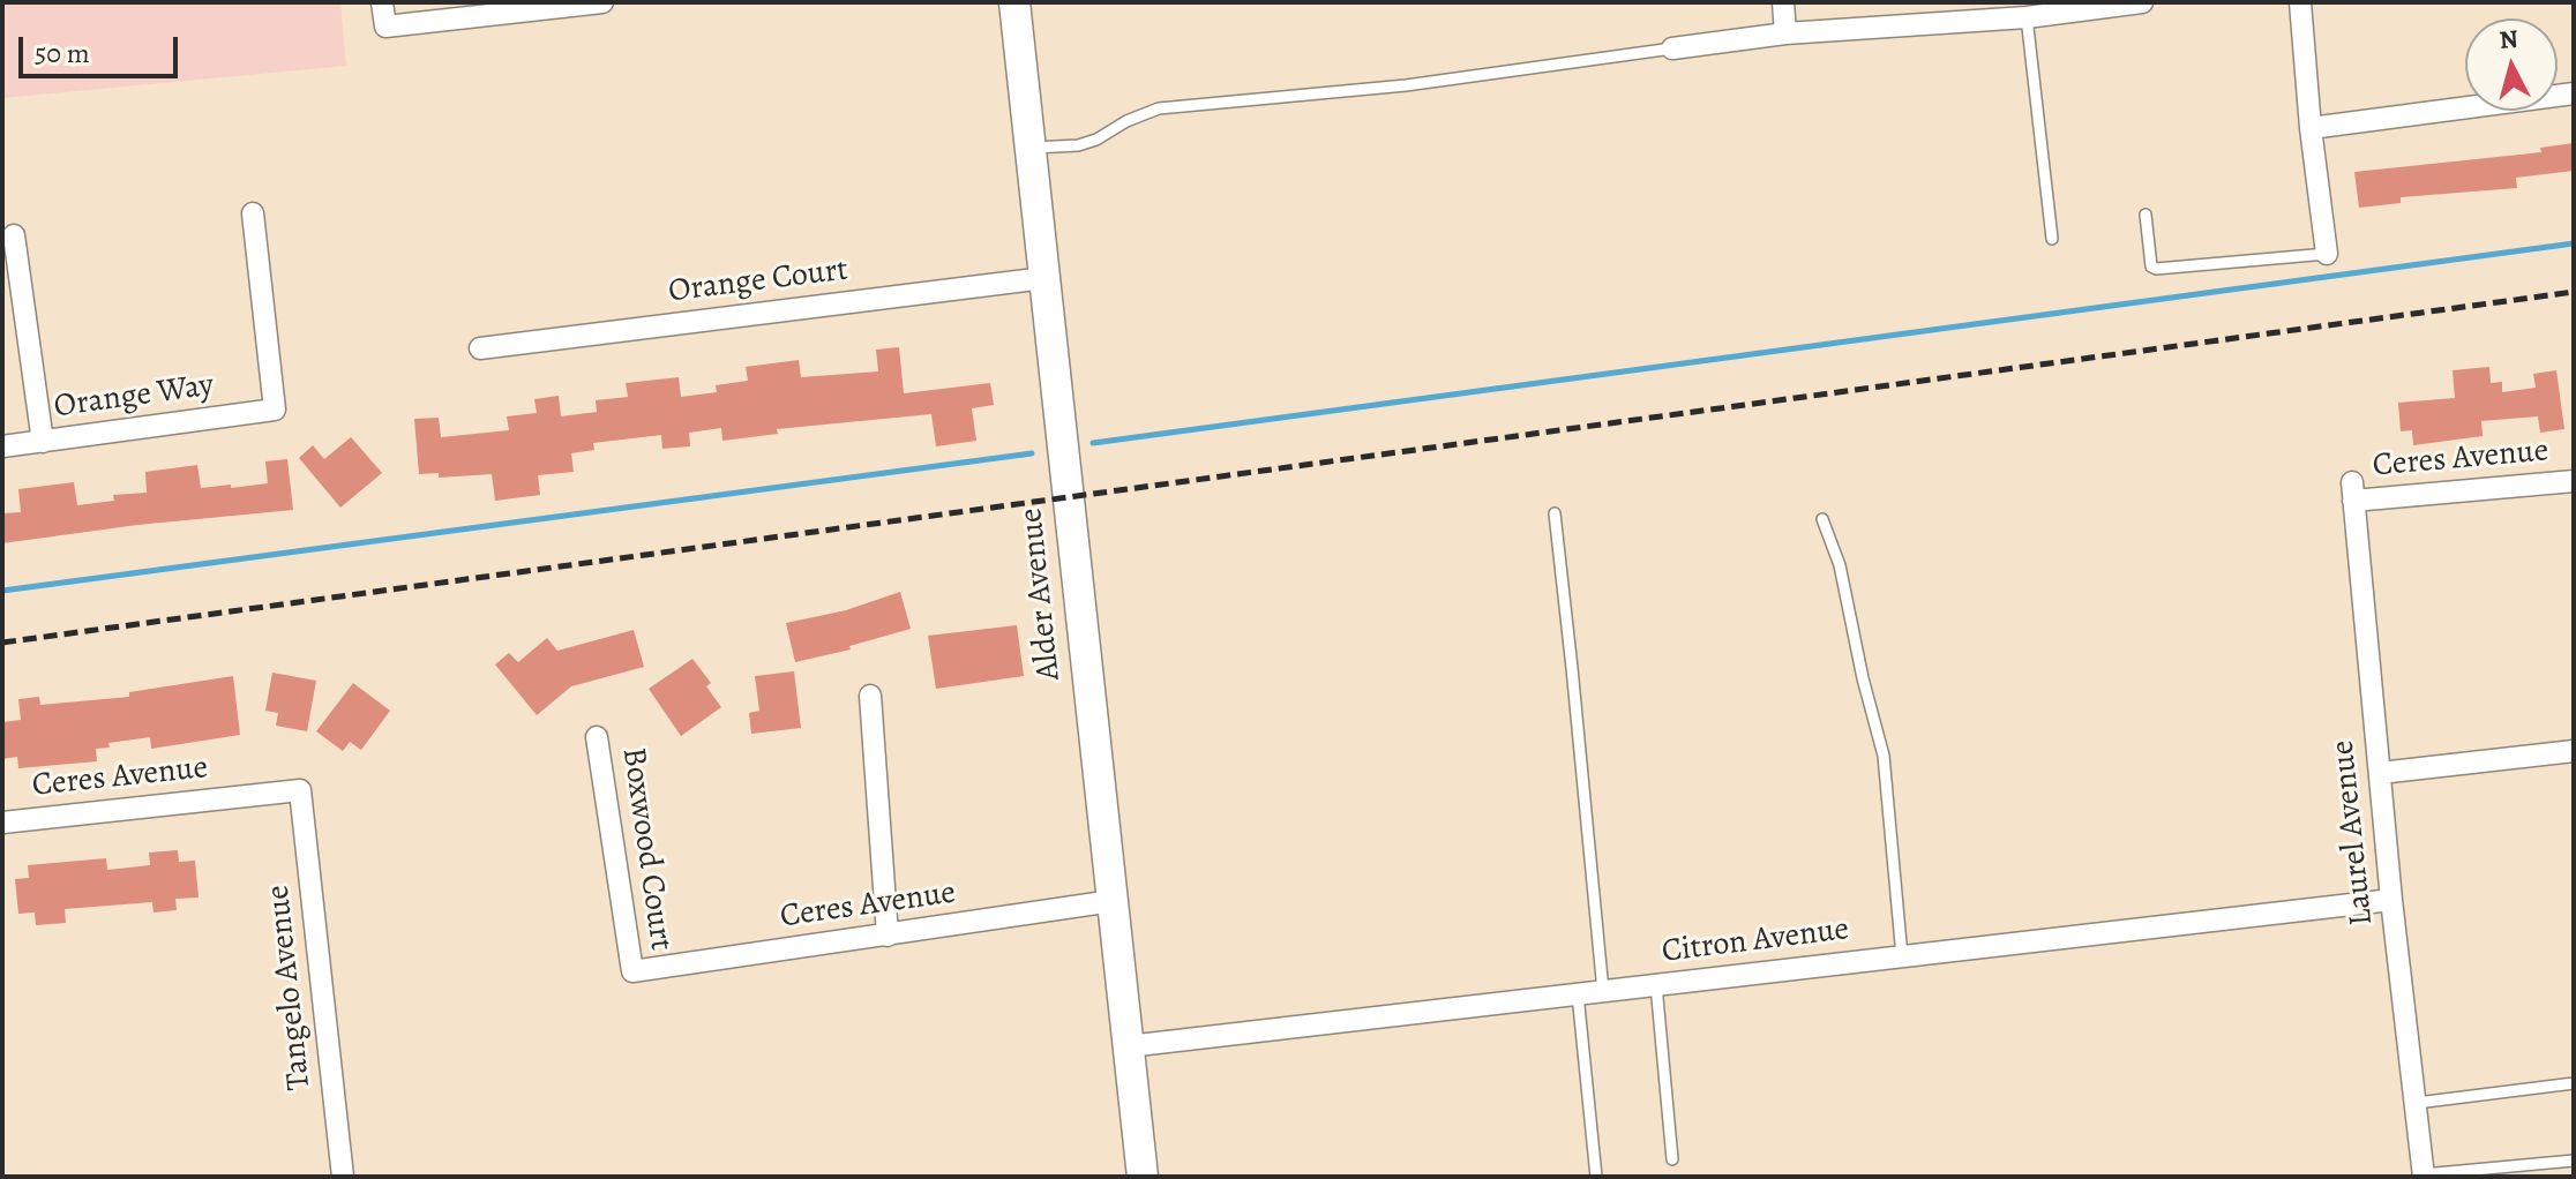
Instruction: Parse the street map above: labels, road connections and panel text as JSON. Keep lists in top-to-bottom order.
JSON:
{
  "streets": {
    "main road": ["Alder Avenue"],
    "street": [
      "Orange Court",
      "Orange Way",
      "Ceres Avenue",
      "Laurel Avenue",
      "Boxwood Court",
      "Citron Avenue",
      "Tangelo Avenue"
    ]
  },
  "crossings": [
    ["Orange Court", "Alder Avenue"],
    ["Ceres Avenue", "Alder Avenue"],
    ["Ceres Avenue", "Laurel Avenue"],
    ["Ceres Avenue", "Boxwood Court"],
    ["Ceres Avenue", "Tangelo Avenue"],
    ["Alder Avenue", "Citron Avenue"],
    ["Laurel Avenue", "Citron Avenue"]
  ],
  "scale_bar": "50 m",
  "north": "top"
}
